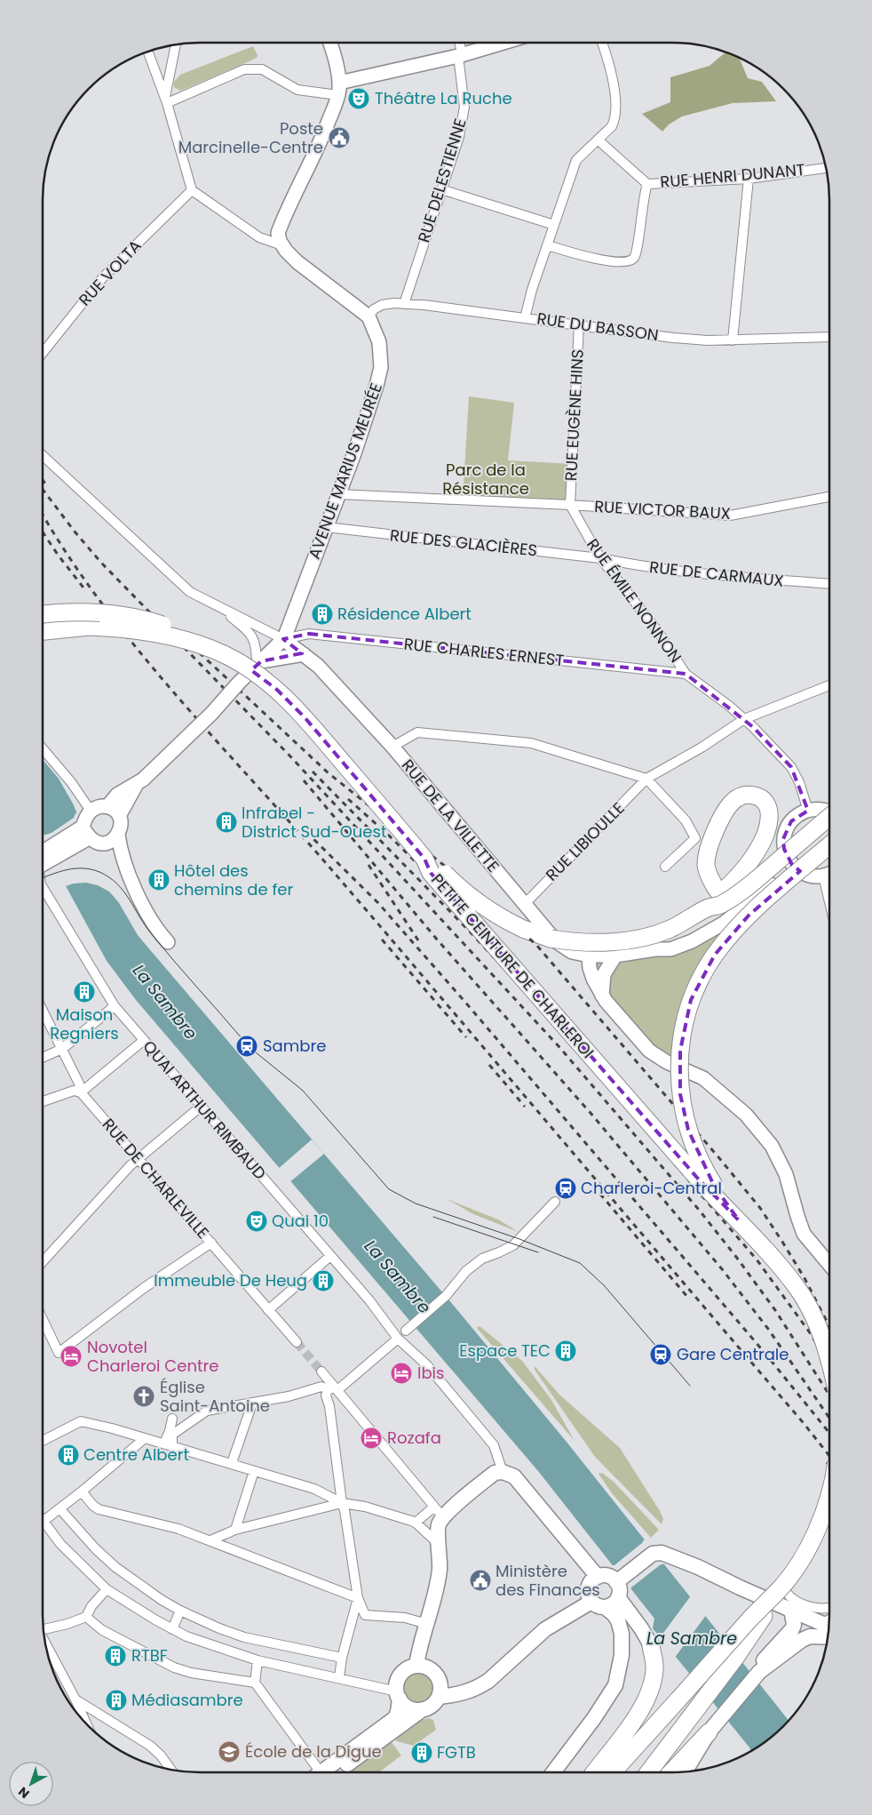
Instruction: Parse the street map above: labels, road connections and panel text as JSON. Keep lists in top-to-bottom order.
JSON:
{
  "streets": {
    "highway": ["PETITE CEINTURE DE CHARLEROI"],
    "main road": ["AVENUE MARIUS MEURÉE", "RUE DE LA VILLETTE"],
    "street": [
      "RUE HENRI DUNANT",
      "RUE DELESTIENNE",
      "RUE VOLTA",
      "RUE DU BASSON",
      "RUE EUGÈNE HINS",
      "RUE VICTOR BAUX",
      "RUE DES GLACIÈRES",
      "RUE DE CARMAUX",
      "RUE ÉMILE NONNON",
      "RUE CHARLES ERNEST",
      "RUE LIBIOULLE",
      "QUAI ARTHUR RIMBAUD",
      "RUE DE CHARLEVILLE"
    ]
  },
  "crossings": [
    ["RUE DELESTIENNE", "RUE DU BASSON"],
    ["RUE DU BASSON", "RUE EUGÈNE HINS"],
    ["RUE DU BASSON", "AVENUE MARIUS MEURÉE"],
    ["RUE EUGÈNE HINS", "RUE VICTOR BAUX"],
    ["RUE EUGÈNE HINS", "RUE ÉMILE NONNON"],
    ["AVENUE MARIUS MEURÉE", "RUE VICTOR BAUX"],
    ["AVENUE MARIUS MEURÉE", "RUE DES GLACIÈRES"],
    ["AVENUE MARIUS MEURÉE", "RUE CHARLES ERNEST"],
    ["AVENUE MARIUS MEURÉE", "RUE DE LA VILLETTE"],
    ["RUE VICTOR BAUX", "RUE ÉMILE NONNON"],
    ["RUE DES GLACIÈRES", "RUE DE CARMAUX"],
    ["RUE DES GLACIÈRES", "RUE ÉMILE NONNON"],
    ["RUE DE CARMAUX", "RUE ÉMILE NONNON"],
    ["RUE ÉMILE NONNON", "RUE CHARLES ERNEST"],
    ["RUE CHARLES ERNEST", "RUE DE LA VILLETTE"],
    ["RUE DE LA VILLETTE", "RUE LIBIOULLE"]
  ],
  "water": ["La Sambre"],
  "parks": ["Parc de la Résistance"],
  "places": {
    "theatre": ["Théâtre La Ruche", "Quai 10"],
    "public building": ["Poste Marcinelle-Centre", "Ministère des Finances"],
    "building": [
      "Résidence Albert",
      "Infrabel - District Sud-Ouest",
      "Hôtel des chemins de fer",
      "Maison Regniers",
      "Immeuble De Heug",
      "Espace TEC",
      "Centre Albert",
      "RTBF",
      "Médiasambre",
      "FGTB"
    ],
    "station": ["Sambre", "Charleroi-Central", "Gare Centrale"],
    "hotel": ["Novotel Charleroi Centre", "Ibis", "Rozafa"],
    "church": ["Église Saint-Antoine"],
    "school or university": ["École de la Digue"]
  },
  "north": "bottom left"
}
